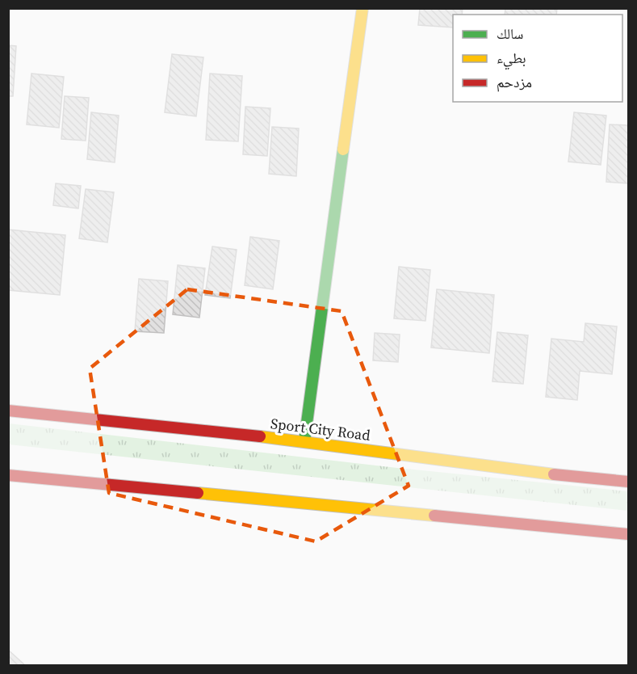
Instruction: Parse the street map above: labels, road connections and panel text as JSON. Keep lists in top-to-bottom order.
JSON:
{
  "streets": {
    "main road": ["Sport City Road"]
  },
  "legend": ["سالك", "بطيء", "مزدحم"]
}
